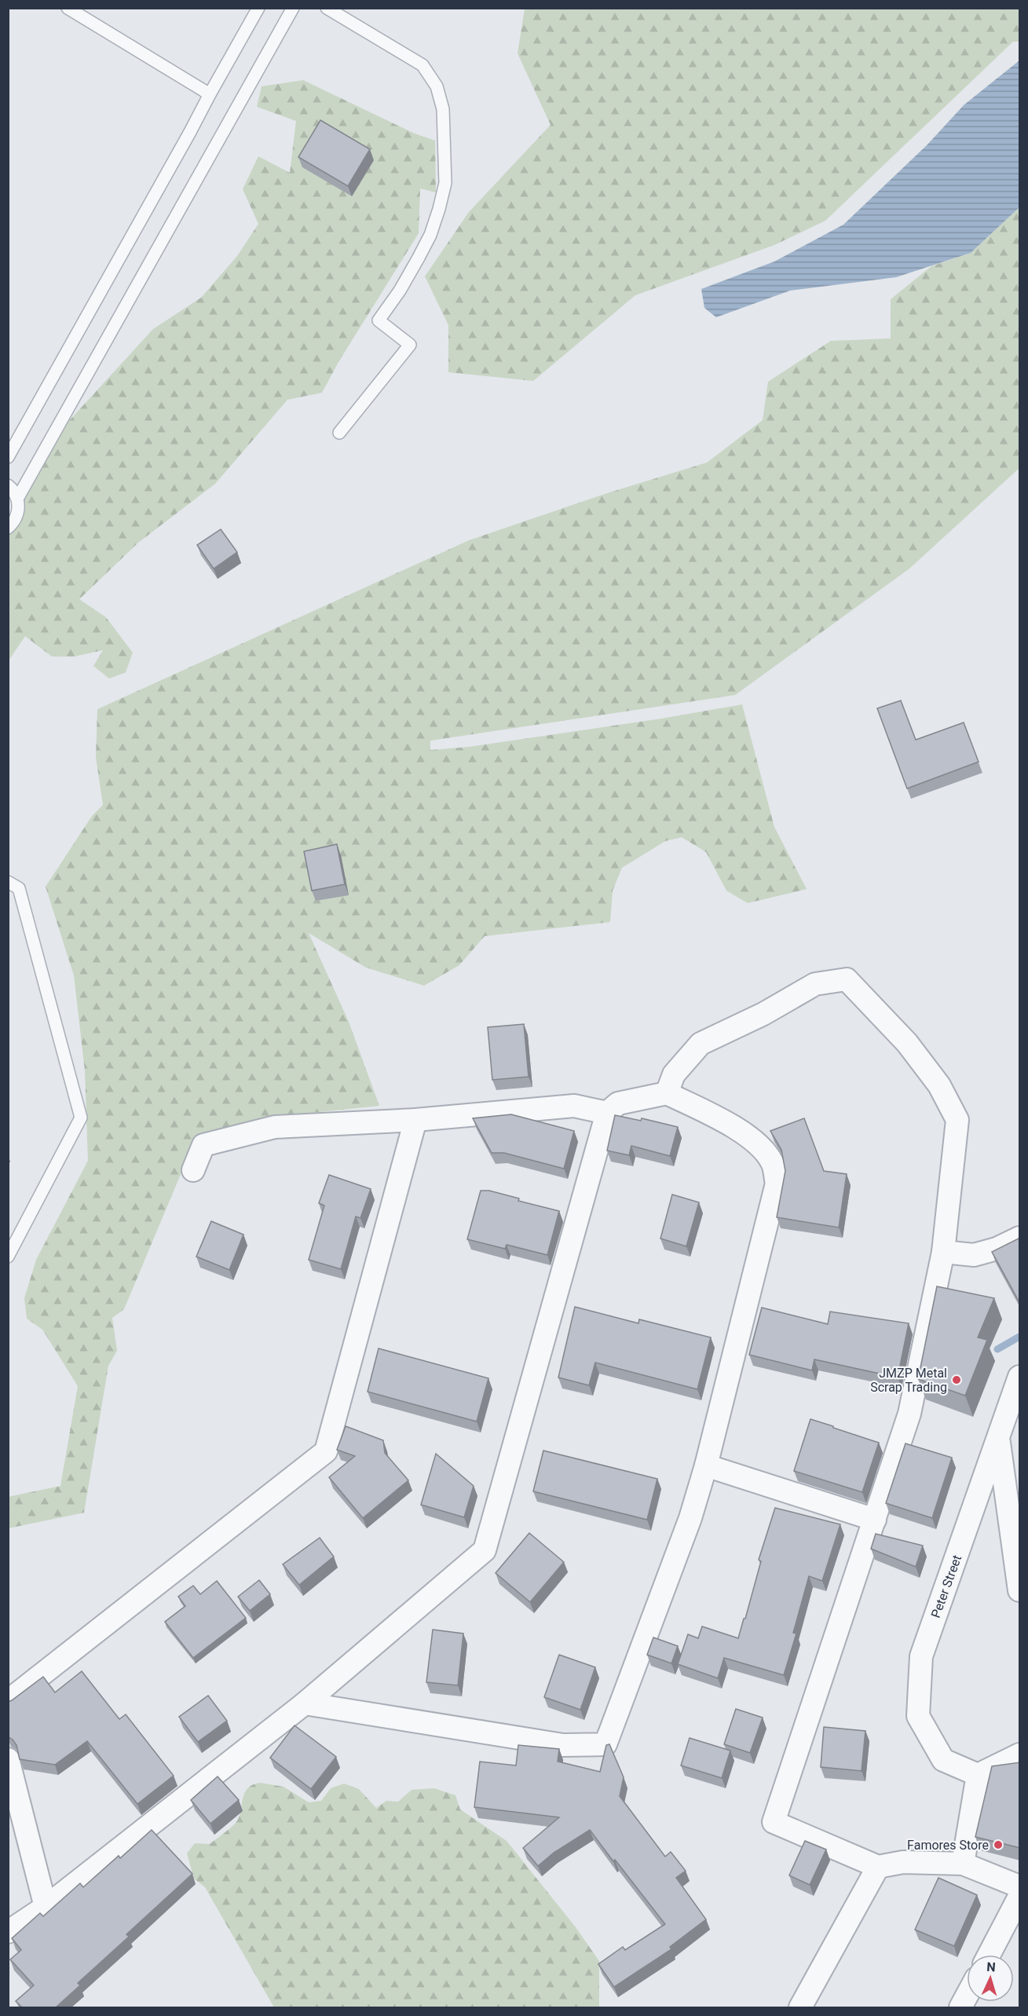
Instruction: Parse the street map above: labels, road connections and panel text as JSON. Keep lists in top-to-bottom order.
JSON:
{
  "streets": {
    "street": ["Peter Street"]
  },
  "places": ["JMZP Metal Scrap Trading", "Famores Store"],
  "north": "top"
}
